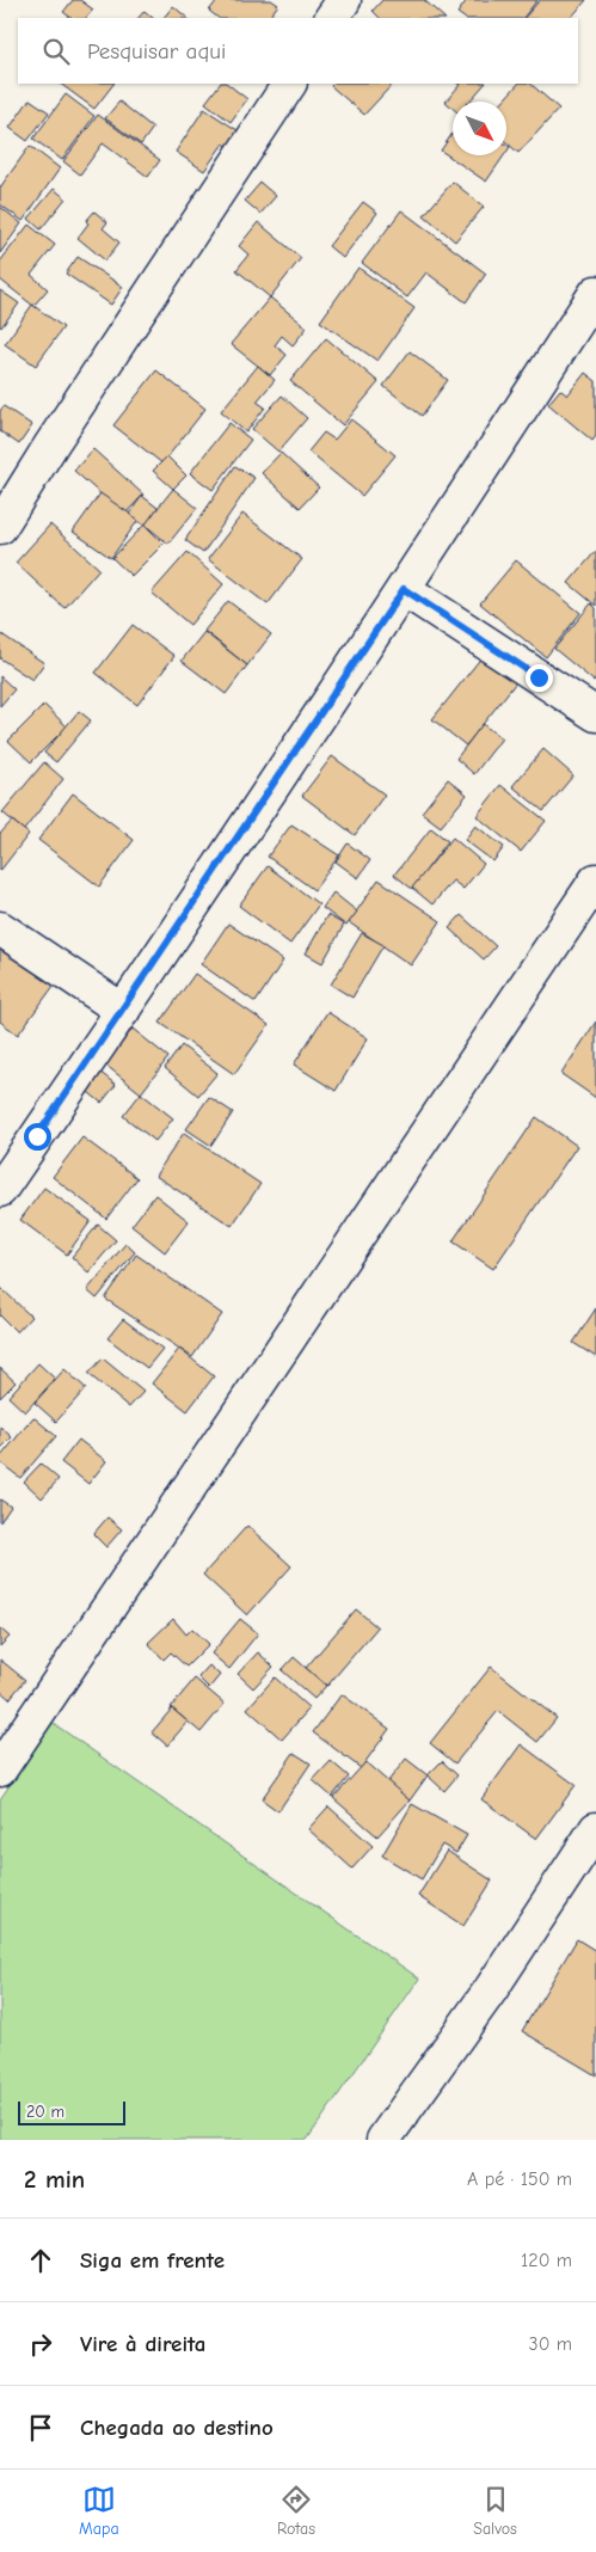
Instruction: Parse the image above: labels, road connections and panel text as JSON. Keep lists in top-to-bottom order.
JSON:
{
  "scale_bar": "20 m",
  "north": "bottom right",
  "page": {
    "search": "Pesquisar aqui",
    "scale": "20 m",
    "heading": ["2 min", "A pé · 150 m"],
    "list": [
      ["Siga em frente", "120 m"],
      ["Vire à direita", "30 m"],
      "Chegada ao destino"
    ],
    "nav": ["Mapa", "Rotas", "Salvos"]
  }
}
